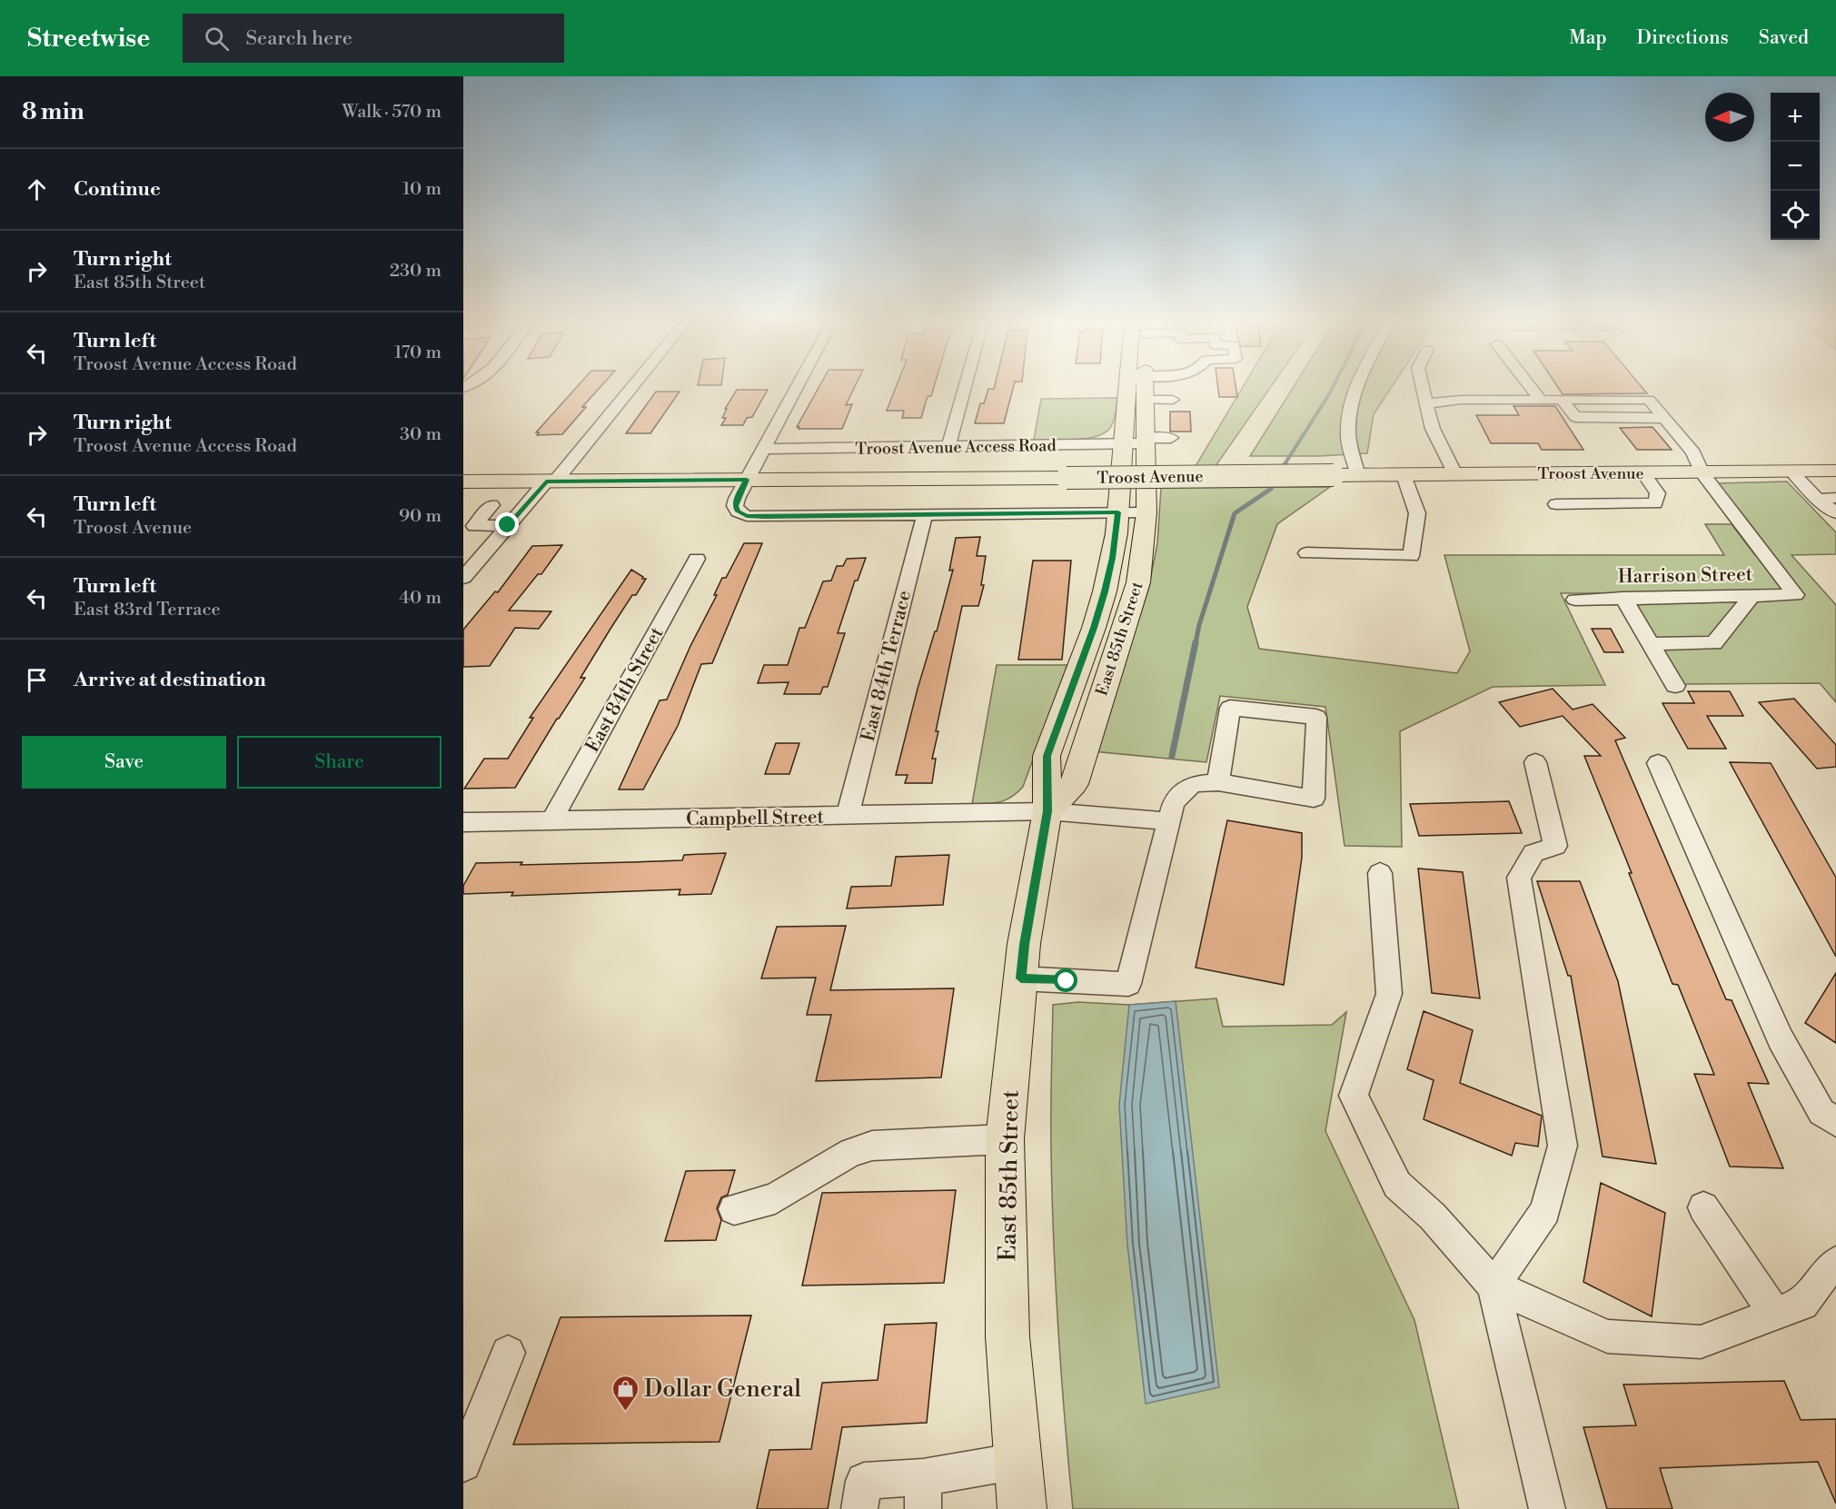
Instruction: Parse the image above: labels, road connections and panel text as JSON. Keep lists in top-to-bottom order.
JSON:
{
  "streets": {
    "main road": ["Troost Avenue", "East 85th Street"],
    "street": [
      "Troost Avenue Access Road",
      "Harrison Street",
      "East 84th Terrace",
      "East 84th Street",
      "Campbell Street"
    ]
  },
  "crossings": [
    ["Troost Avenue Access Road", "East 85th Street"],
    ["Troost Avenue", "Harrison Street"],
    ["East 85th Street", "Campbell Street"],
    ["East 84th Terrace", "Campbell Street"],
    ["East 84th Street", "Campbell Street"]
  ],
  "places": {
    "shop": ["Dollar General"]
  },
  "north": "left",
  "page": {
    "header": "Streetwise",
    "search": "Search here",
    "nav": ["Map", "Directions", "Saved"],
    "heading": ["8 min", "Walk · 570 m"],
    "map_buttons": ["+", "−"],
    "list": [
      ["Continue", "10 m"],
      ["Turn right", "East 85th Street", "230 m"],
      ["Turn left", "Troost Avenue Access Road", "170 m"],
      ["Turn right", "Troost Avenue Access Road", "30 m"],
      ["Turn left", "Troost Avenue", "90 m"],
      ["Turn left", "East 83rd Terrace", "40 m"],
      "Arrive at destination"
    ],
    "buttons": ["Save", "Share"]
  }
}
